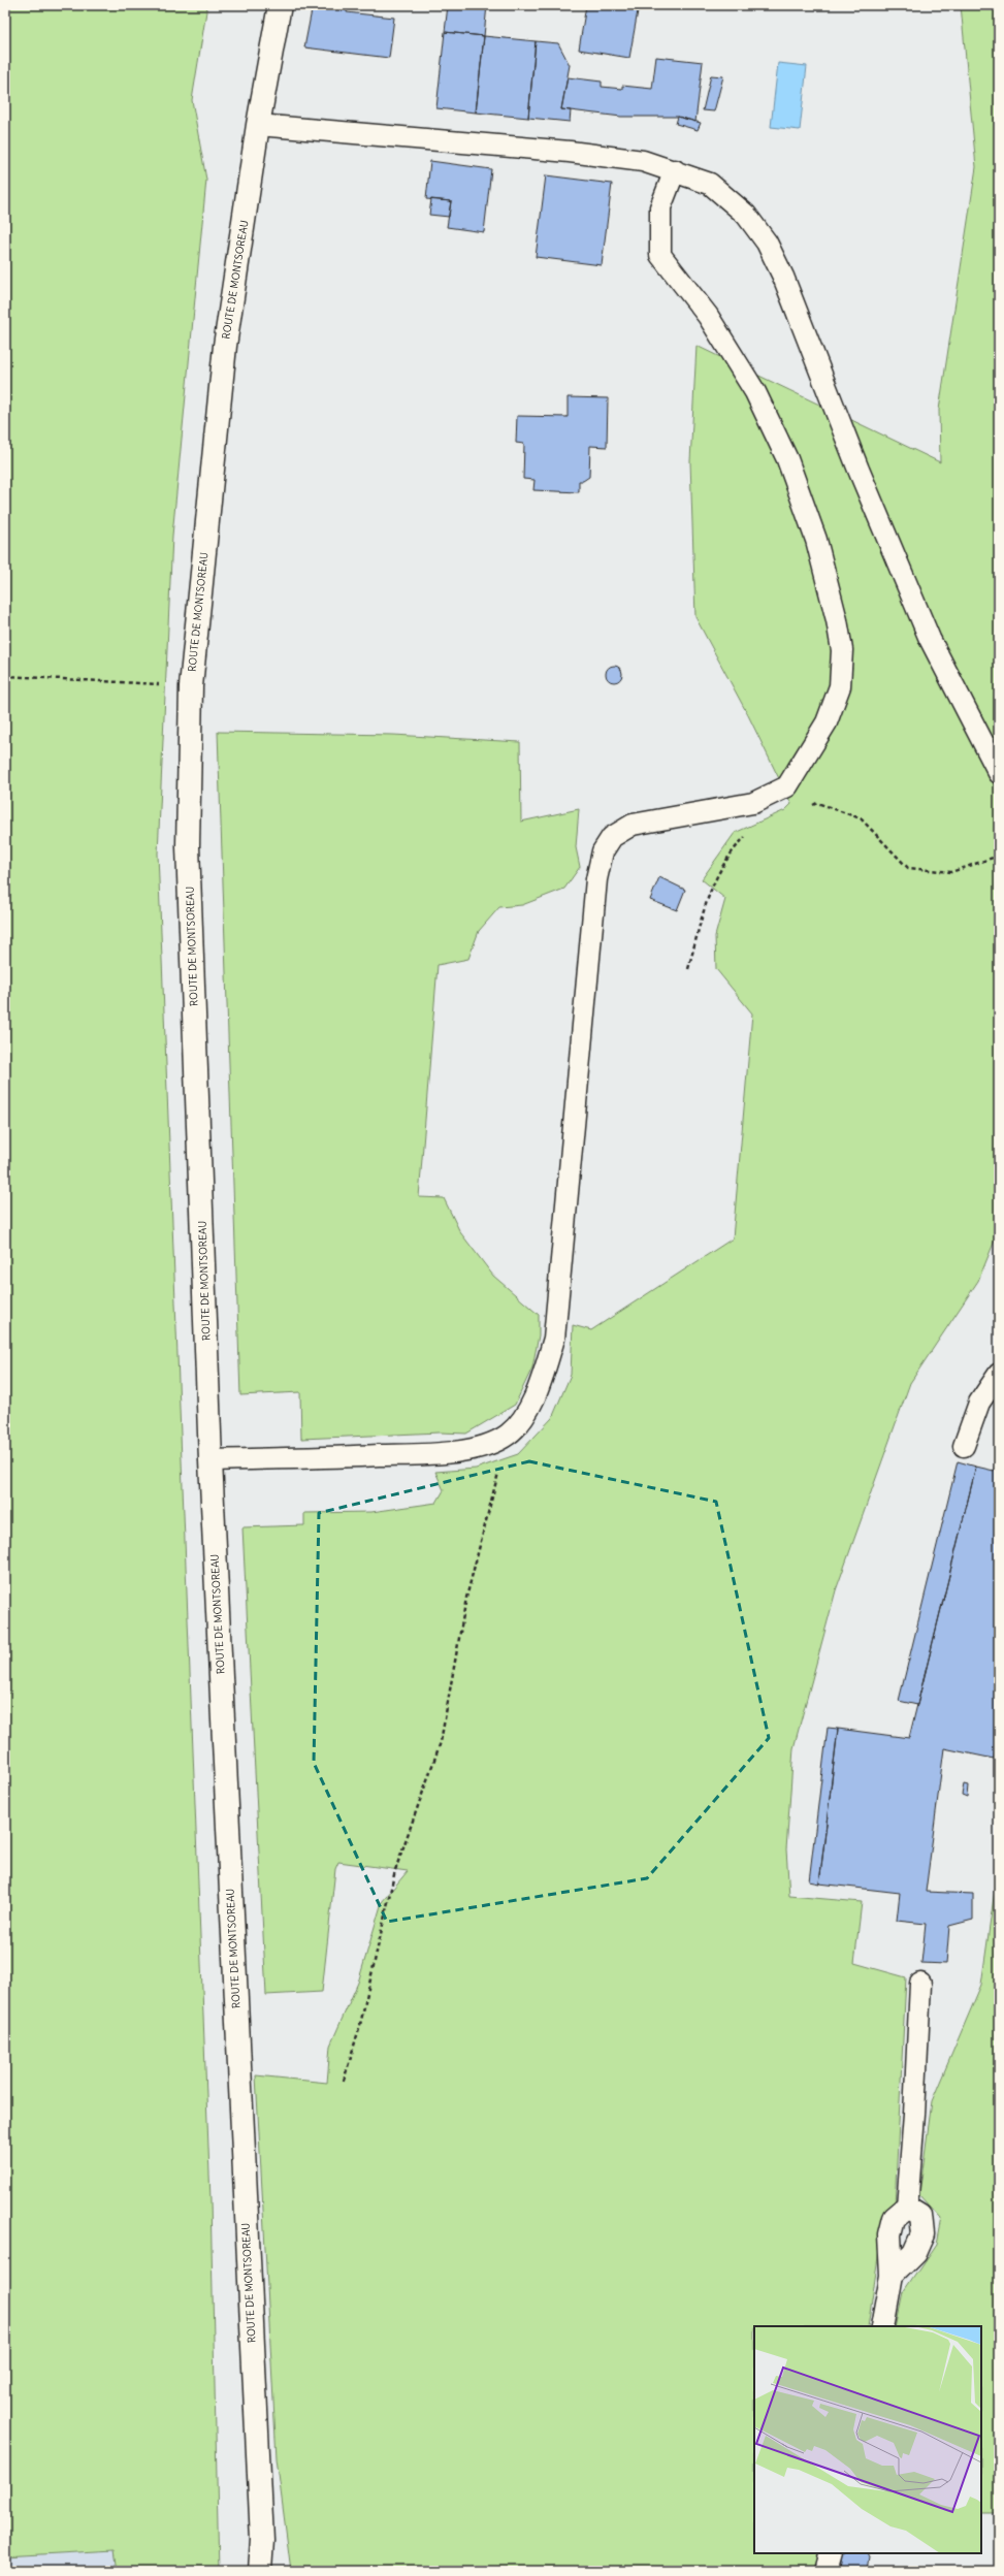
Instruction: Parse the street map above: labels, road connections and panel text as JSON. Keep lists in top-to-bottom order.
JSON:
{
  "streets": {
    "main road": ["ROUTE DE MONTSOREAU"]
  }
}
